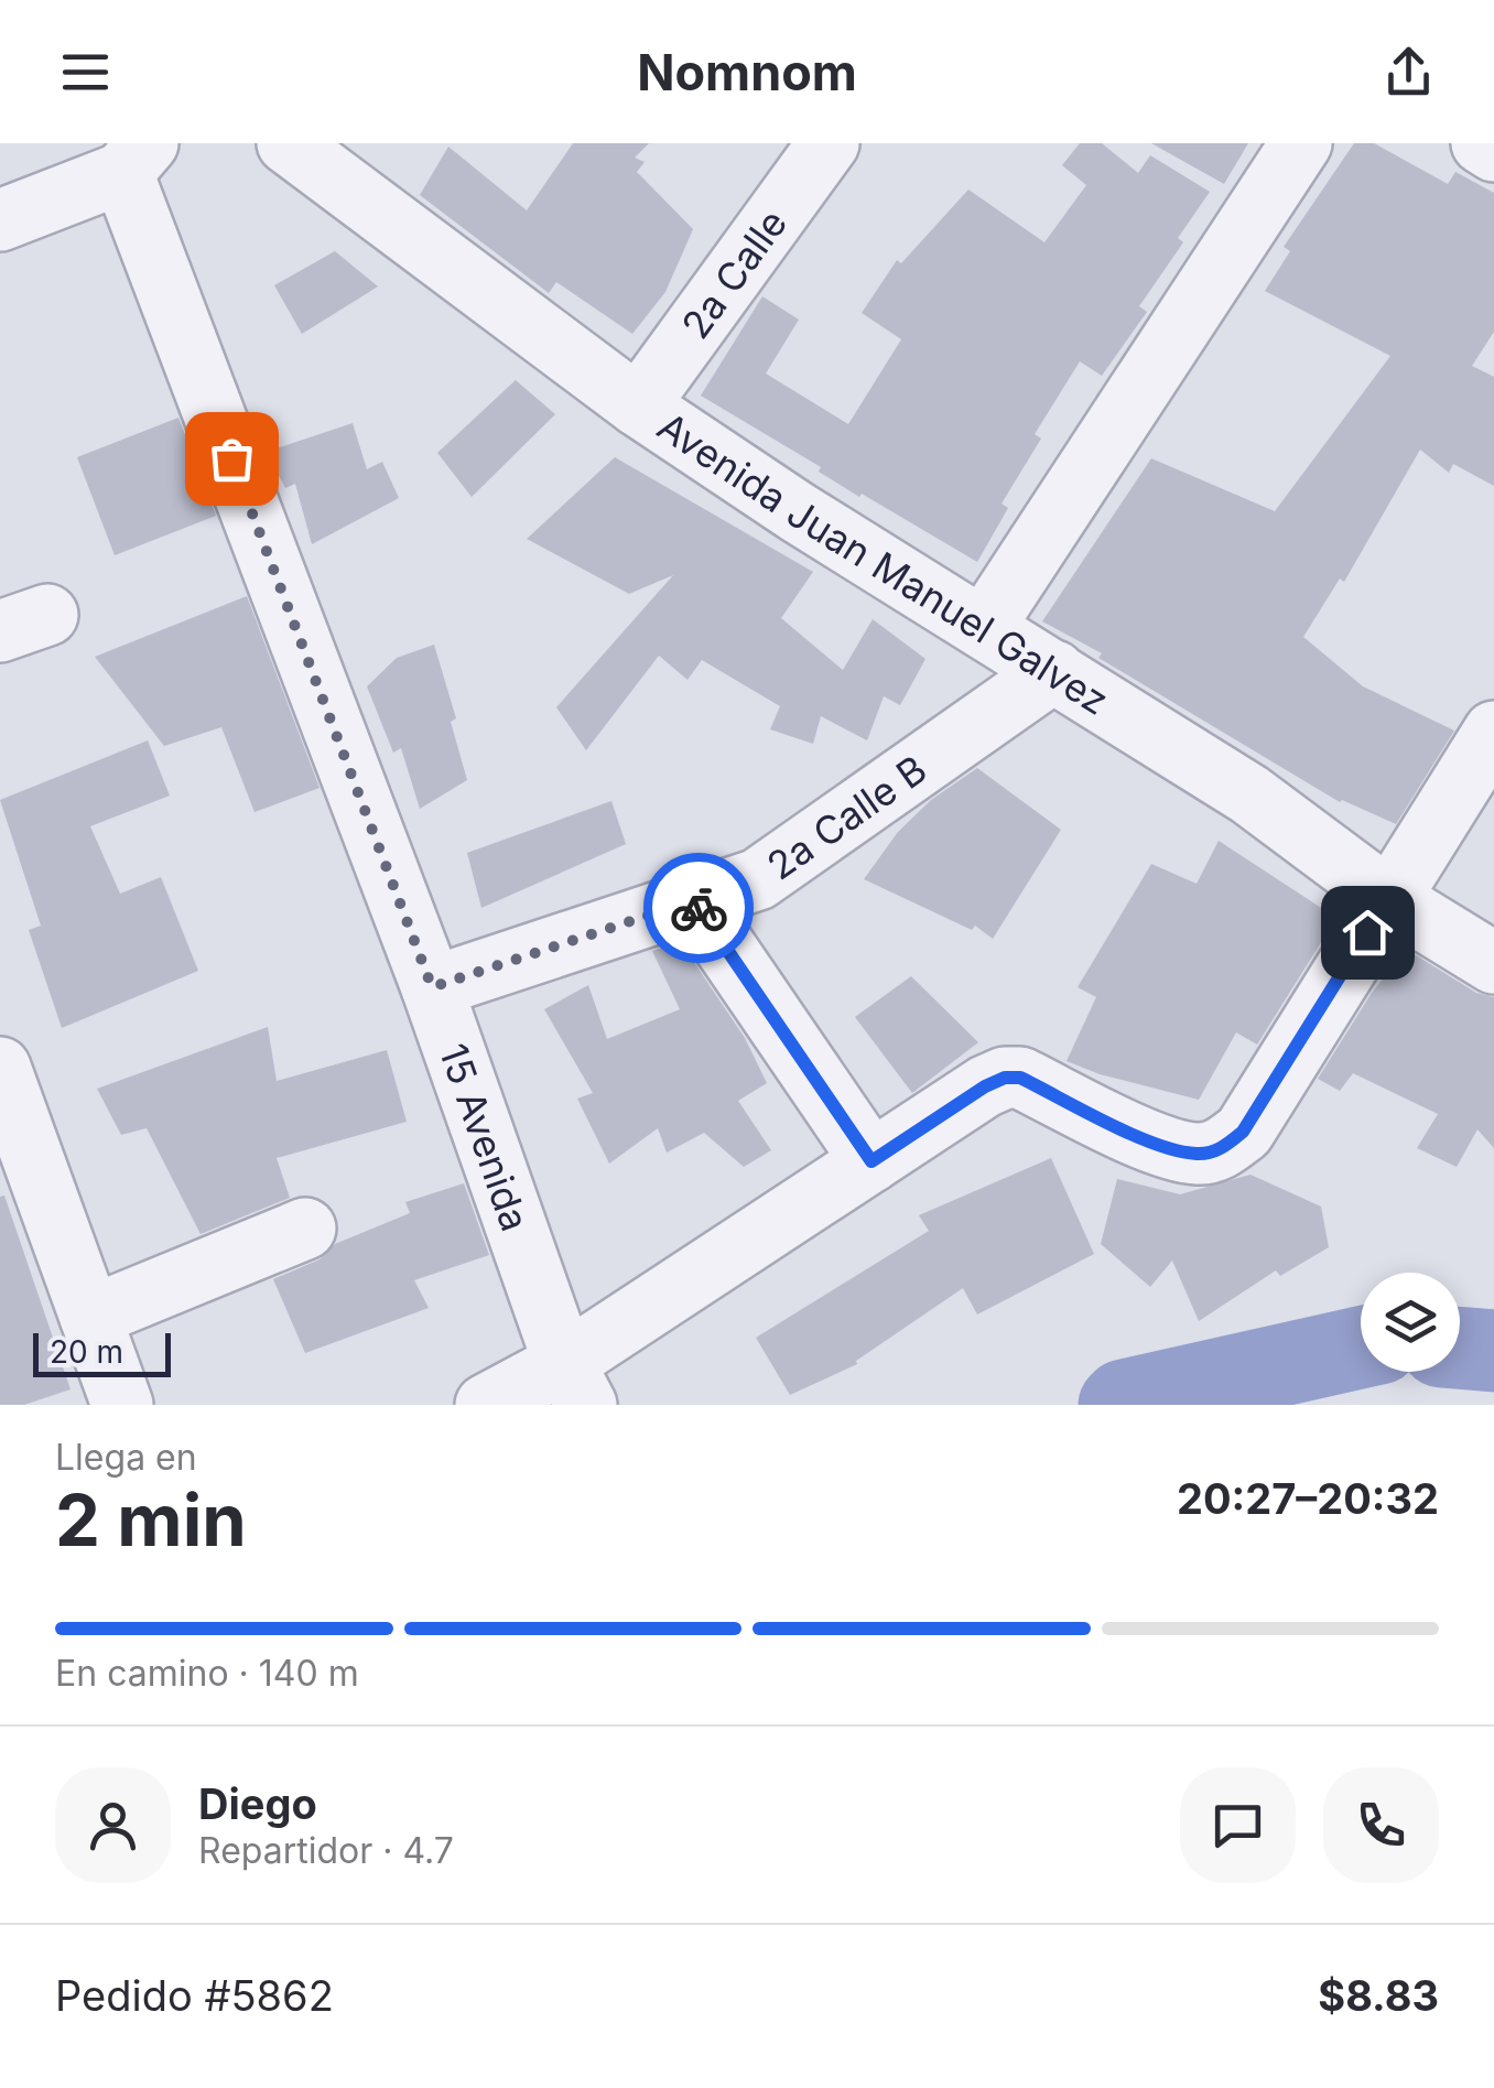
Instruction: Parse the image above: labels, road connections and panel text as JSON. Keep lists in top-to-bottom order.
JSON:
{
  "streets": {
    "street": [
      "2a Calle",
      "Avenida Juan Manuel Galvez",
      "2a Calle B",
      "15 Avenida"
    ]
  },
  "crossings": [
    ["2a Calle", "Avenida Juan Manuel Galvez"],
    ["Avenida Juan Manuel Galvez", "2a Calle B"],
    ["2a Calle B", "15 Avenida"]
  ],
  "scale_bar": "20 m",
  "page": {
    "header": "Nomnom",
    "scale": "20 m",
    "heading": ["2 min", "Llega en", "20:27–20:32"],
    "panel": [
      "Diego",
      "Repartidor · 4.7",
      "Pedido #5862",
      "$8.83"
    ],
    "bar": "En camino · 140 m"
  }
}
